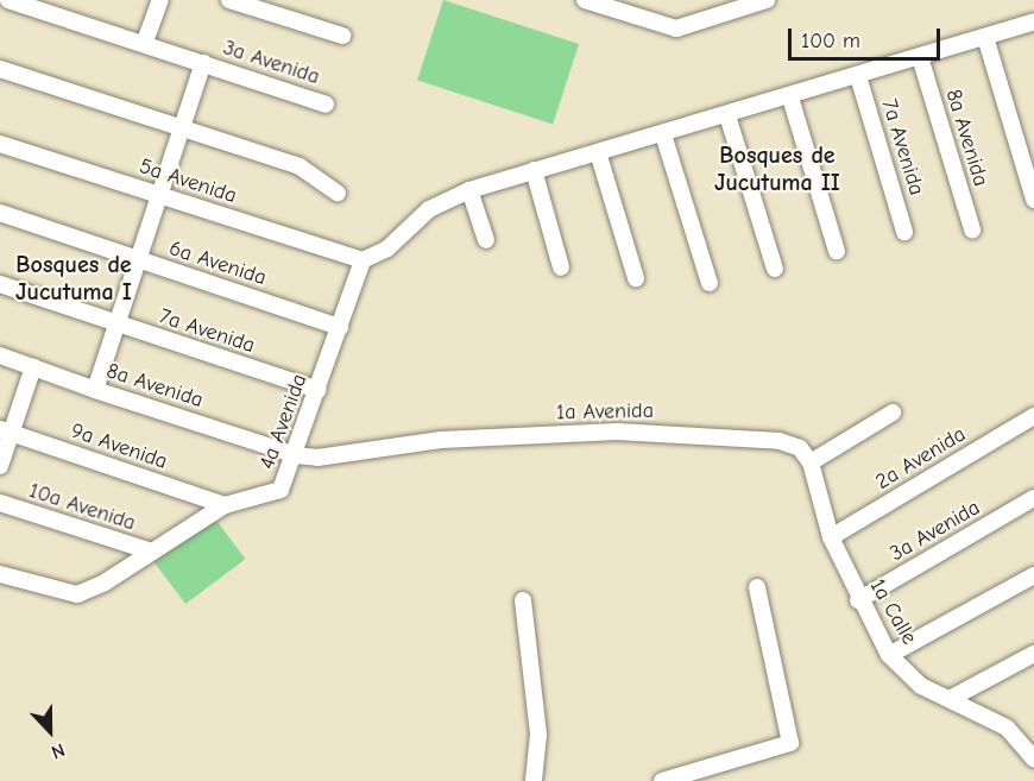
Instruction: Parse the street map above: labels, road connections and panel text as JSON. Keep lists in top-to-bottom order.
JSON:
{
  "streets": {
    "street": [
      "3a Avenida",
      "8a Avenida",
      "7a Avenida",
      "5a Avenida",
      "6a Avenida",
      "1a Avenida",
      "4a Avenida",
      "9a Avenida",
      "2a Avenida",
      "10a Avenida",
      "1a Calle"
    ]
  },
  "crossings": [
    ["3a Avenida", "8a Avenida"],
    ["3a Avenida", "7a Avenida"],
    ["3a Avenida", "5a Avenida"],
    ["3a Avenida", "6a Avenida"],
    ["3a Avenida", "1a Calle"],
    ["8a Avenida", "1a Avenida"],
    ["8a Avenida", "4a Avenida"],
    ["7a Avenida", "4a Avenida"],
    ["5a Avenida", "4a Avenida"],
    ["6a Avenida", "4a Avenida"],
    ["1a Avenida", "4a Avenida"],
    ["1a Avenida", "1a Calle"],
    ["4a Avenida", "9a Avenida"],
    ["4a Avenida", "10a Avenida"],
    ["2a Avenida", "1a Calle"]
  ],
  "districts": ["Bosques de Jucutuma II", "Bosques de Jucutuma I"],
  "scale_bar": "100 m",
  "north": "bottom"
}
